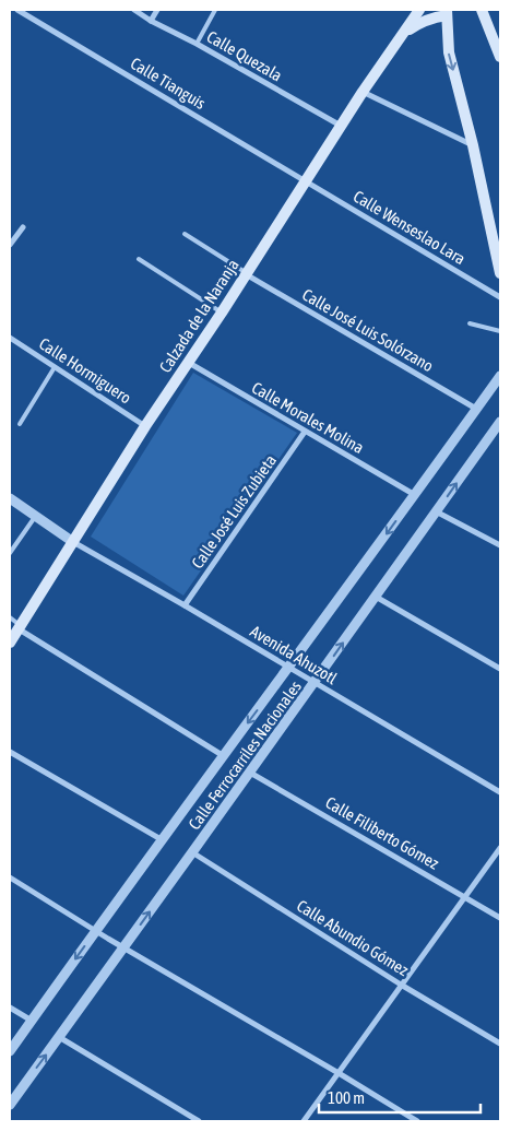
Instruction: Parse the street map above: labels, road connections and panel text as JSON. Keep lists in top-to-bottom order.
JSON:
{
  "streets": {
    "main road": ["Calzada de la Naranja"],
    "street": [
      "Calle Quezala",
      "Calle Tianguis",
      "Calle Wenseslao Lara",
      "Calle José Luis Solórzano",
      "Calle Hormiguero",
      "Calle Morales Molina",
      "Calle José Luis Zubieta",
      "Avenida Ahuzotl",
      "Calle Ferrocarriles Nacionales",
      "Calle Filiberto Gómez",
      "Calle Abundio Gómez"
    ]
  },
  "crossings": [
    ["Calle Quezala", "Calzada de la Naranja"],
    ["Calle Tianguis", "Calle Wenseslao Lara"],
    ["Calle Tianguis", "Calzada de la Naranja"],
    ["Calle Wenseslao Lara", "Calzada de la Naranja"],
    ["Calzada de la Naranja", "Calle José Luis Solórzano"],
    ["Calzada de la Naranja", "Calle Hormiguero"],
    ["Calzada de la Naranja", "Calle Morales Molina"],
    ["Calzada de la Naranja", "Avenida Ahuzotl"],
    ["Calle José Luis Solórzano", "Calle Ferrocarriles Nacionales"],
    ["Calle Morales Molina", "Calle José Luis Zubieta"],
    ["Calle Morales Molina", "Calle Ferrocarriles Nacionales"],
    ["Calle José Luis Zubieta", "Avenida Ahuzotl"],
    ["Avenida Ahuzotl", "Calle Ferrocarriles Nacionales"],
    ["Calle Ferrocarriles Nacionales", "Calle Filiberto Gómez"],
    ["Calle Ferrocarriles Nacionales", "Calle Abundio Gómez"]
  ],
  "scale_bar": "100 m"
}
